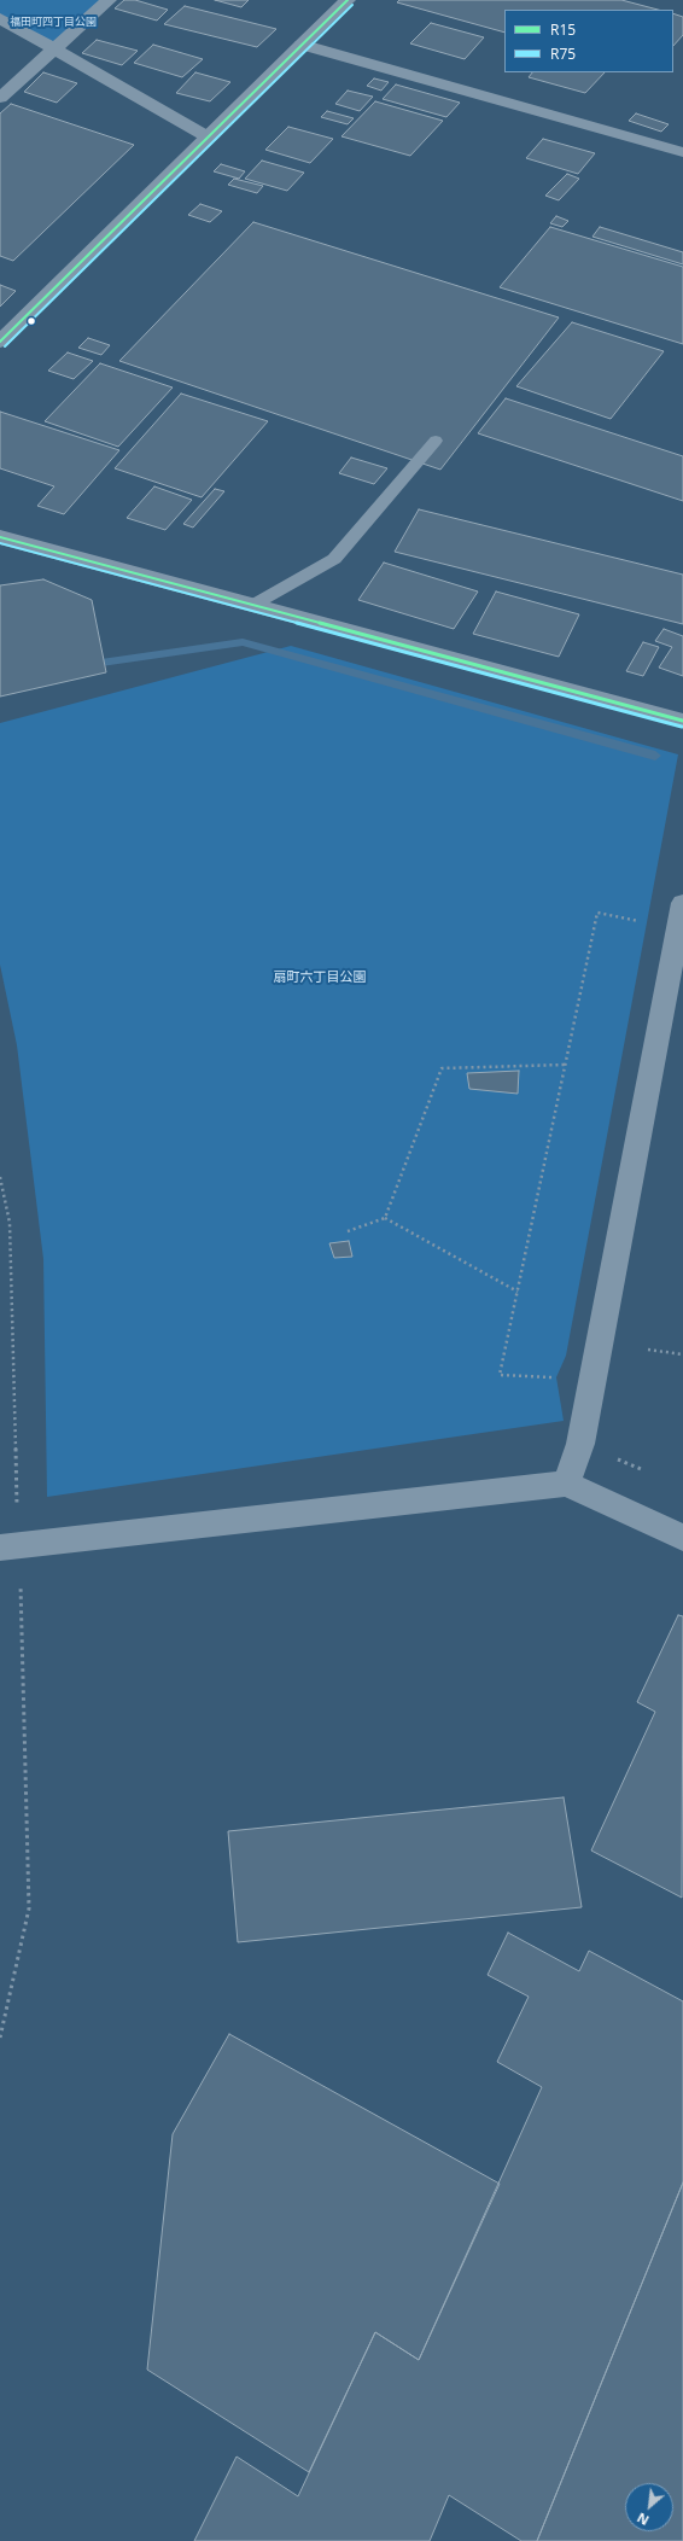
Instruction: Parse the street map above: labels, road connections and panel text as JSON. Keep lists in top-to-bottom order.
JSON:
{
  "parks": ["福田町四丁目公園", "扇町六丁目公園"],
  "lines": ["transit line R15", "transit line R75"],
  "legend": ["R15", "R75"],
  "north": "bottom left"
}
